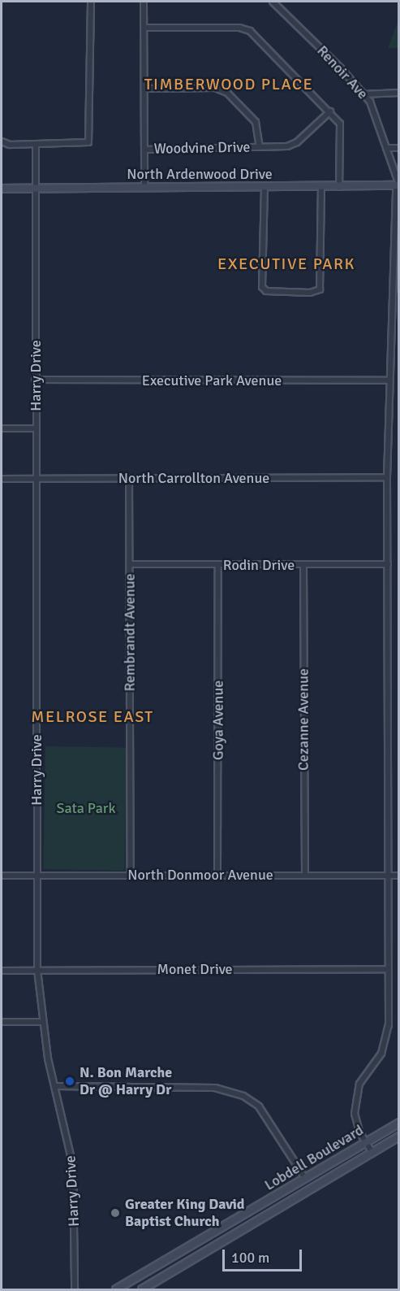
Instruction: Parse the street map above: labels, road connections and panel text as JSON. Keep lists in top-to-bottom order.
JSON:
{
  "streets": {
    "main road": ["North Ardenwood Drive", "Lobdell Boulevard"],
    "street": [
      "Renoir Ave",
      "Woodvine Drive",
      "Harry Drive",
      "Executive Park Avenue",
      "North Carrollton Avenue",
      "Rodin Drive",
      "Rembrandt Avenue",
      "Cezanne Avenue",
      "Goya Avenue",
      "North Donmoor Avenue",
      "Monet Drive"
    ]
  },
  "crossings": [
    ["Renoir Ave", "North Ardenwood Drive"],
    ["North Ardenwood Drive", "Harry Drive"],
    ["Harry Drive", "Executive Park Avenue"],
    ["Harry Drive", "North Carrollton Avenue"],
    ["Harry Drive", "North Donmoor Avenue"],
    ["Harry Drive", "Monet Drive"],
    ["North Carrollton Avenue", "Rembrandt Avenue"],
    ["Rodin Drive", "Rembrandt Avenue"],
    ["Rodin Drive", "Cezanne Avenue"],
    ["Rodin Drive", "Goya Avenue"],
    ["Rembrandt Avenue", "North Donmoor Avenue"],
    ["Cezanne Avenue", "North Donmoor Avenue"],
    ["Goya Avenue", "North Donmoor Avenue"]
  ],
  "districts": ["TIMBERWOOD PLACE", "EXECUTIVE PARK", "MELROSE EAST"],
  "parks": ["Sata Park"],
  "places": ["N. Bon Marche Dr @ Harry Dr", "Greater King David Baptist Church"],
  "scale_bar": "100 m"
}
